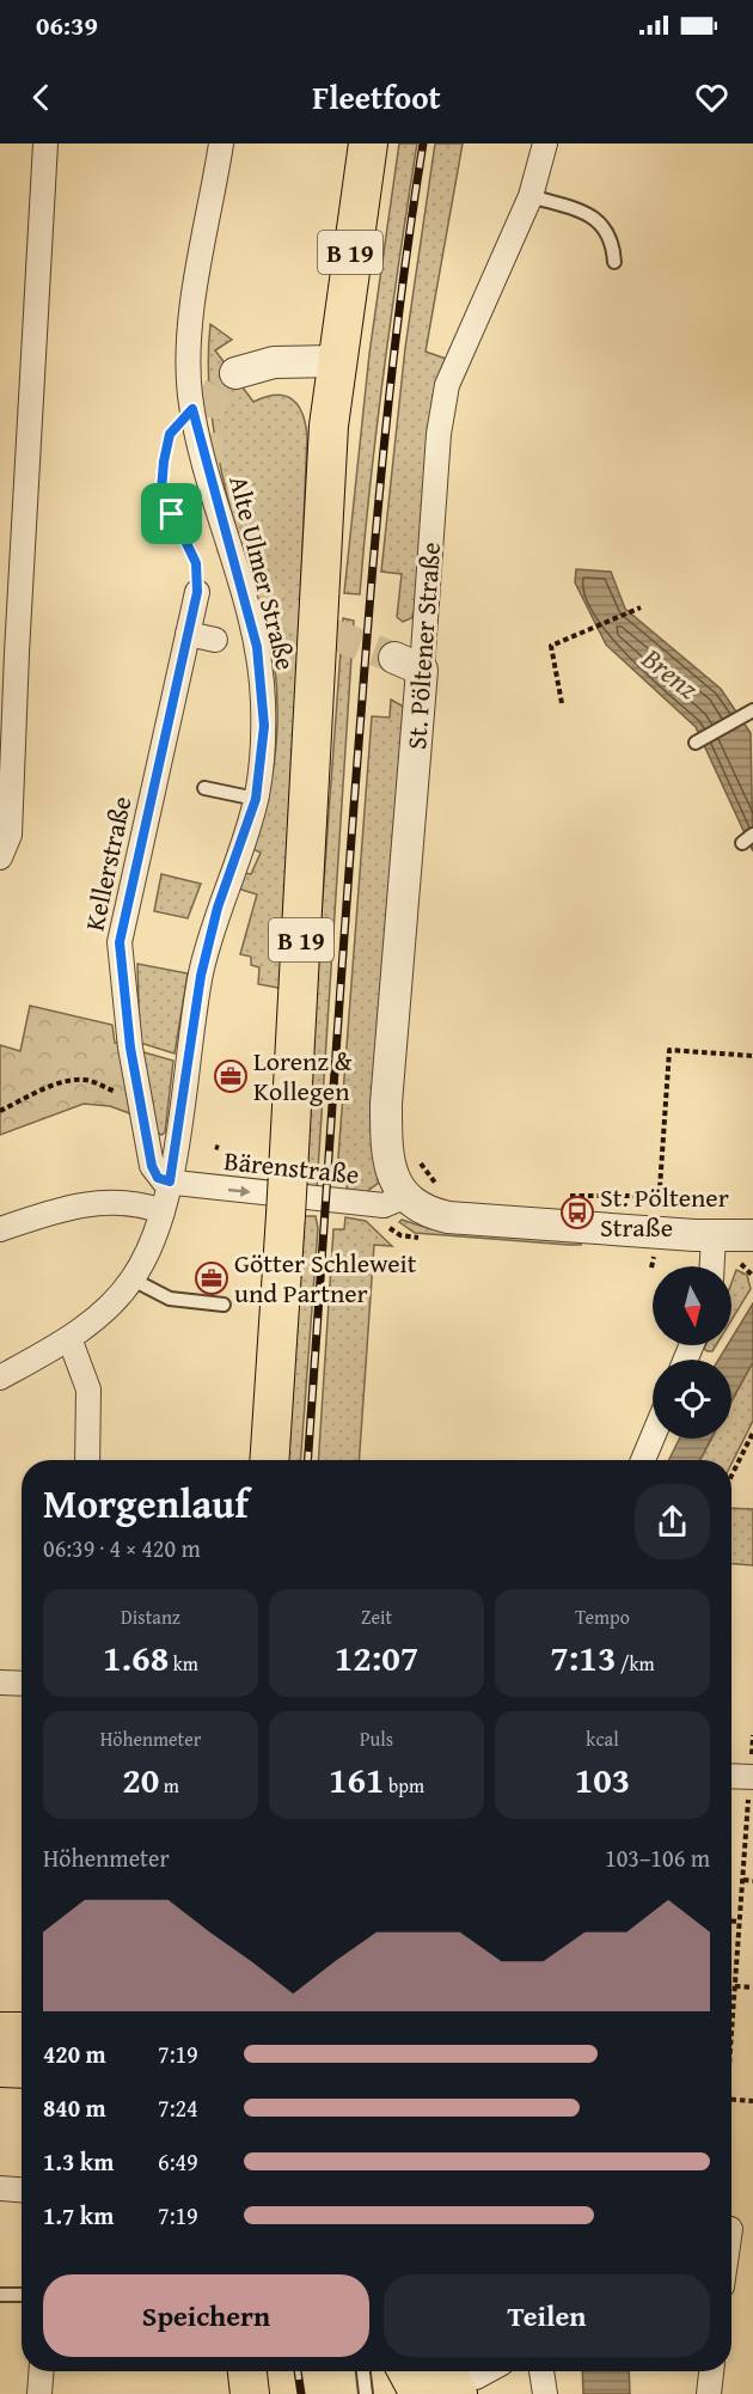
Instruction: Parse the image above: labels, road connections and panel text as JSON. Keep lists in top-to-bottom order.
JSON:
{
  "streets": {
    "main road": ["B 19"],
    "street": [
      "Alte Ulmer Straße",
      "St. Pöltener Straße",
      "Kellerstraße",
      "Bärenstraße"
    ]
  },
  "crossings": [
    ["Alte Ulmer Straße", "Kellerstraße"],
    ["Alte Ulmer Straße", "Bärenstraße"],
    ["St. Pöltener Straße", "Bärenstraße"],
    ["Kellerstraße", "Bärenstraße"]
  ],
  "one_way": ["Bärenstraße"],
  "water": ["Brenz"],
  "places": {
    "office": ["Lorenz & Kollegen", "Götter Schleweit und Partner"],
    "bus stop": ["St. Pöltener Straße"]
  },
  "north": "bottom",
  "page": {
    "status": "06:39",
    "header": "Fleetfoot",
    "heading": ["Morgenlauf", "06:39 · 4 × 420 m"],
    "stats": [
      ["Distanz", "1.68 km"],
      ["Zeit", "12:07"],
      ["Tempo", "7:13 /km"],
      ["Höhenmeter", "20 m"],
      ["Puls", "161 bpm"],
      ["kcal", "103"]
    ],
    "chart": ["Höhenmeter", "103–106 m"],
    "list": [
      {
        "name": "420 m",
        "note": "7:19"
      },
      {
        "name": "840 m",
        "note": "7:24"
      },
      {
        "name": "1.3 km",
        "note": "6:49"
      },
      {
        "name": "1.7 km",
        "note": "7:19"
      }
    ],
    "buttons": ["Speichern", "Teilen"]
  }
}
